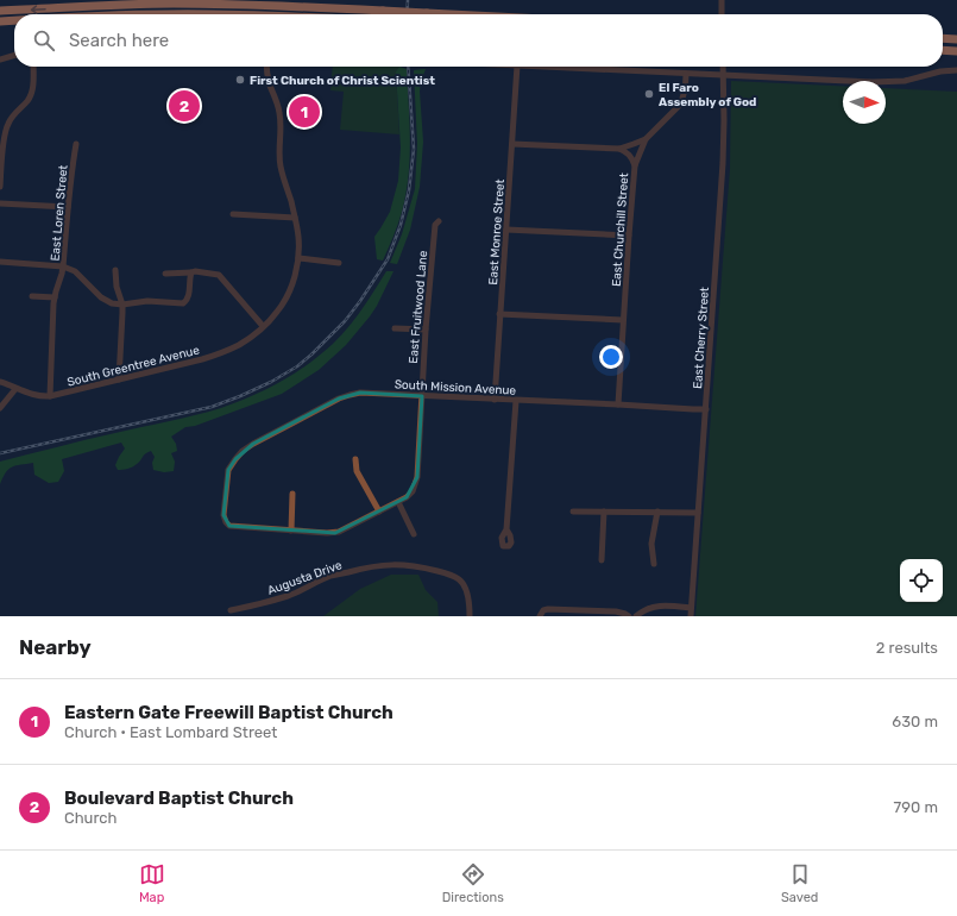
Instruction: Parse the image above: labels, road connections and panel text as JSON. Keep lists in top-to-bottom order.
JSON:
{
  "streets": {
    "street": [
      "East Loren Street",
      "East Churchill Street",
      "East Monroe Street",
      "East Fruitwood Lane",
      "East Cherry Street",
      "South Greentree Avenue",
      "South Mission Avenue",
      "Augusta Drive"
    ]
  },
  "crossings": [
    ["East Loren Street", "South Greentree Avenue"],
    ["East Churchill Street", "South Mission Avenue"],
    ["East Monroe Street", "South Mission Avenue"],
    ["East Fruitwood Lane", "South Mission Avenue"],
    ["East Cherry Street", "South Mission Avenue"]
  ],
  "places": ["First Church of Christ Scientist", "El Faro Assembly of God"],
  "north": "right",
  "page": {
    "search": "Search here",
    "pins": ["2", "1"],
    "heading": ["Nearby", "2 results"],
    "list": [
      {
        "mark": "1",
        "name": "Eastern Gate Freewill Baptist Church",
        "note": "Church · East Lombard Street",
        "value": "630 m"
      },
      {
        "mark": "2",
        "name": "Boulevard Baptist Church",
        "note": "Church",
        "value": "790 m"
      }
    ],
    "nav": ["Map", "Directions", "Saved"]
  }
}
